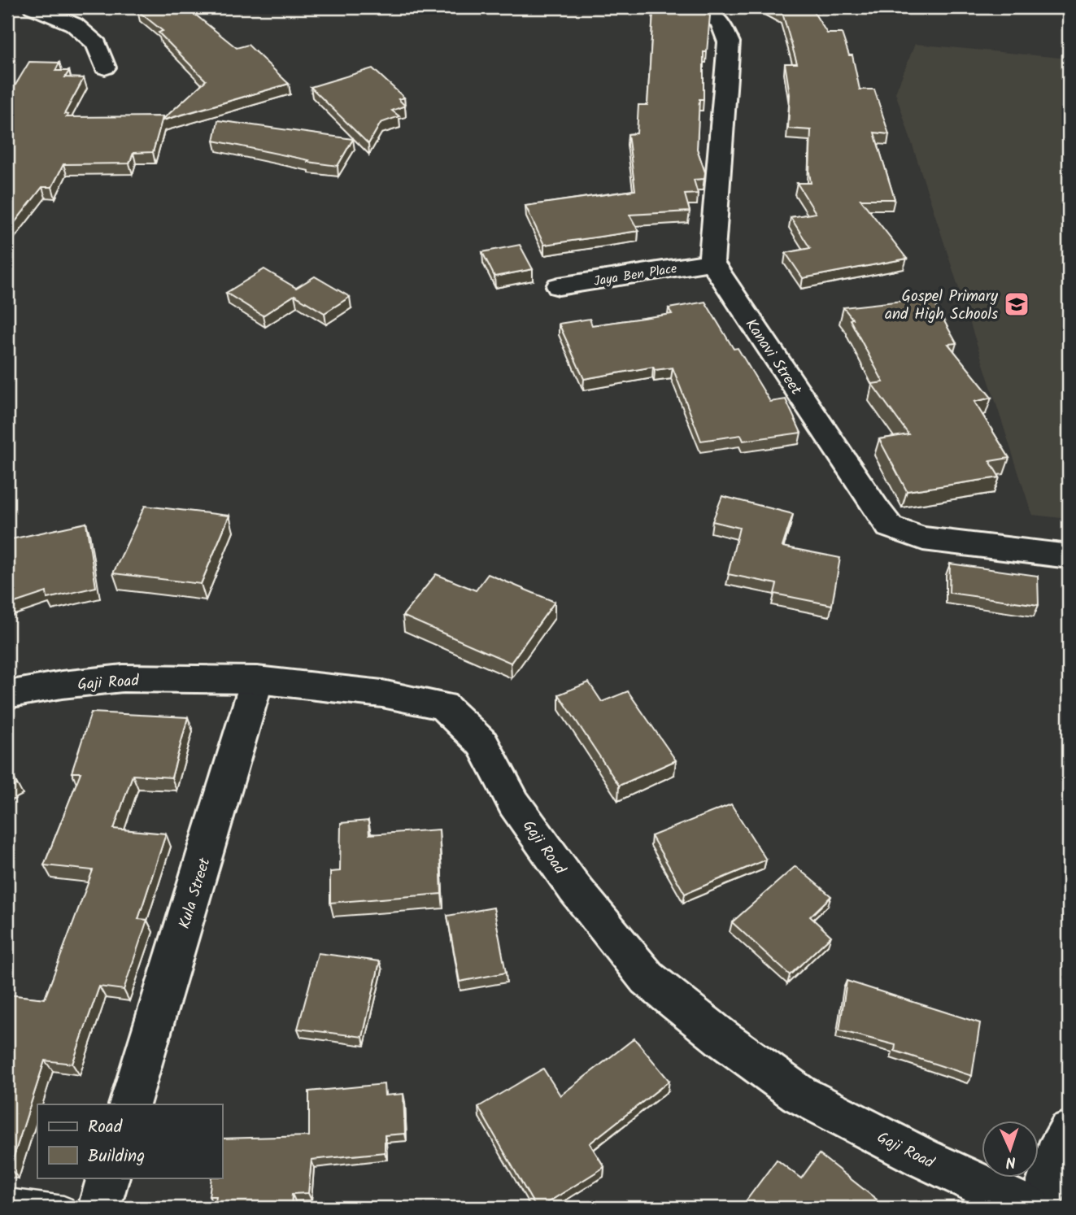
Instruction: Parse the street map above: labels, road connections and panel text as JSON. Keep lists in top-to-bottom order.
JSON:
{
  "streets": {
    "street": [
      "Jaya Ben Place",
      "Kanavi Street",
      "Gaji Road",
      "Kula Street"
    ]
  },
  "crossings": [
    ["Jaya Ben Place", "Kanavi Street"],
    ["Gaji Road", "Kula Street"]
  ],
  "places": {
    "school or university": ["Gospel Primary and High Schools"]
  },
  "legend": ["Road", "Building"],
  "north": "bottom"
}
